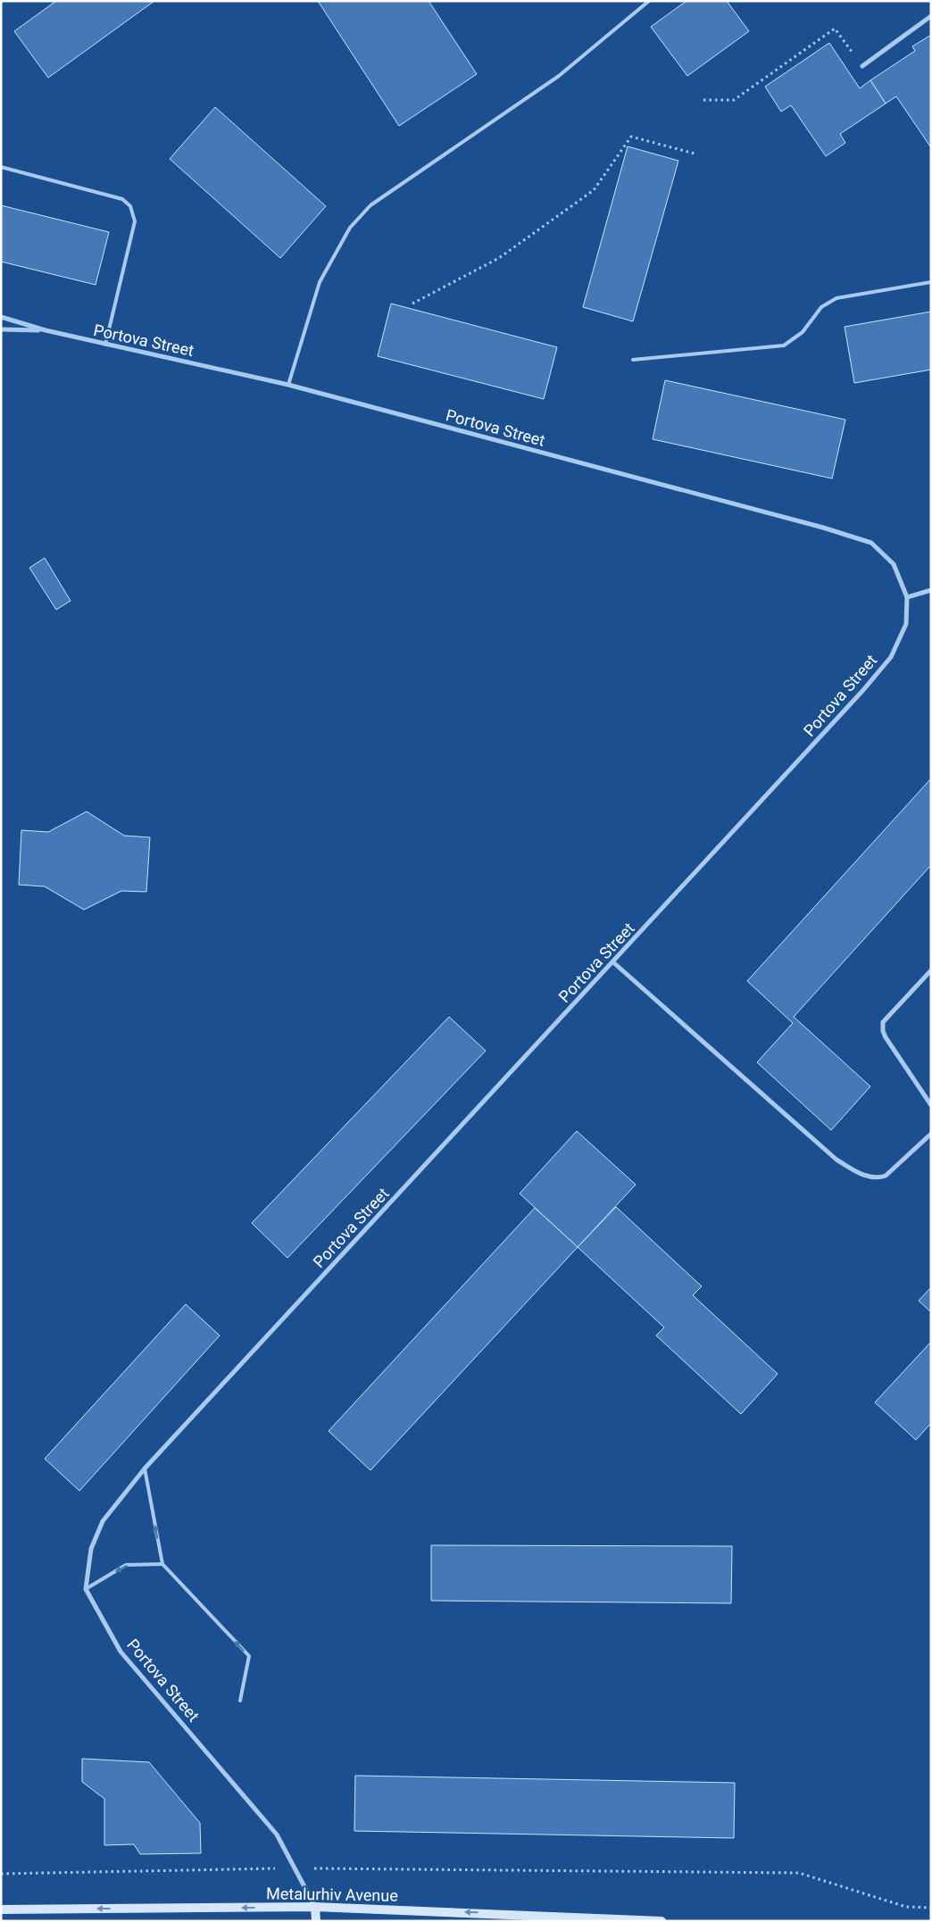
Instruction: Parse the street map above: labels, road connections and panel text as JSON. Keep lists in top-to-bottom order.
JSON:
{
  "streets": {
    "main road": ["Metalurhiv Avenue"],
    "street": ["Portova Street"]
  },
  "crossings": [
    ["Portova Street", "Metalurhiv Avenue"]
  ],
  "one_way": ["Metalurhiv Avenue"]
}
